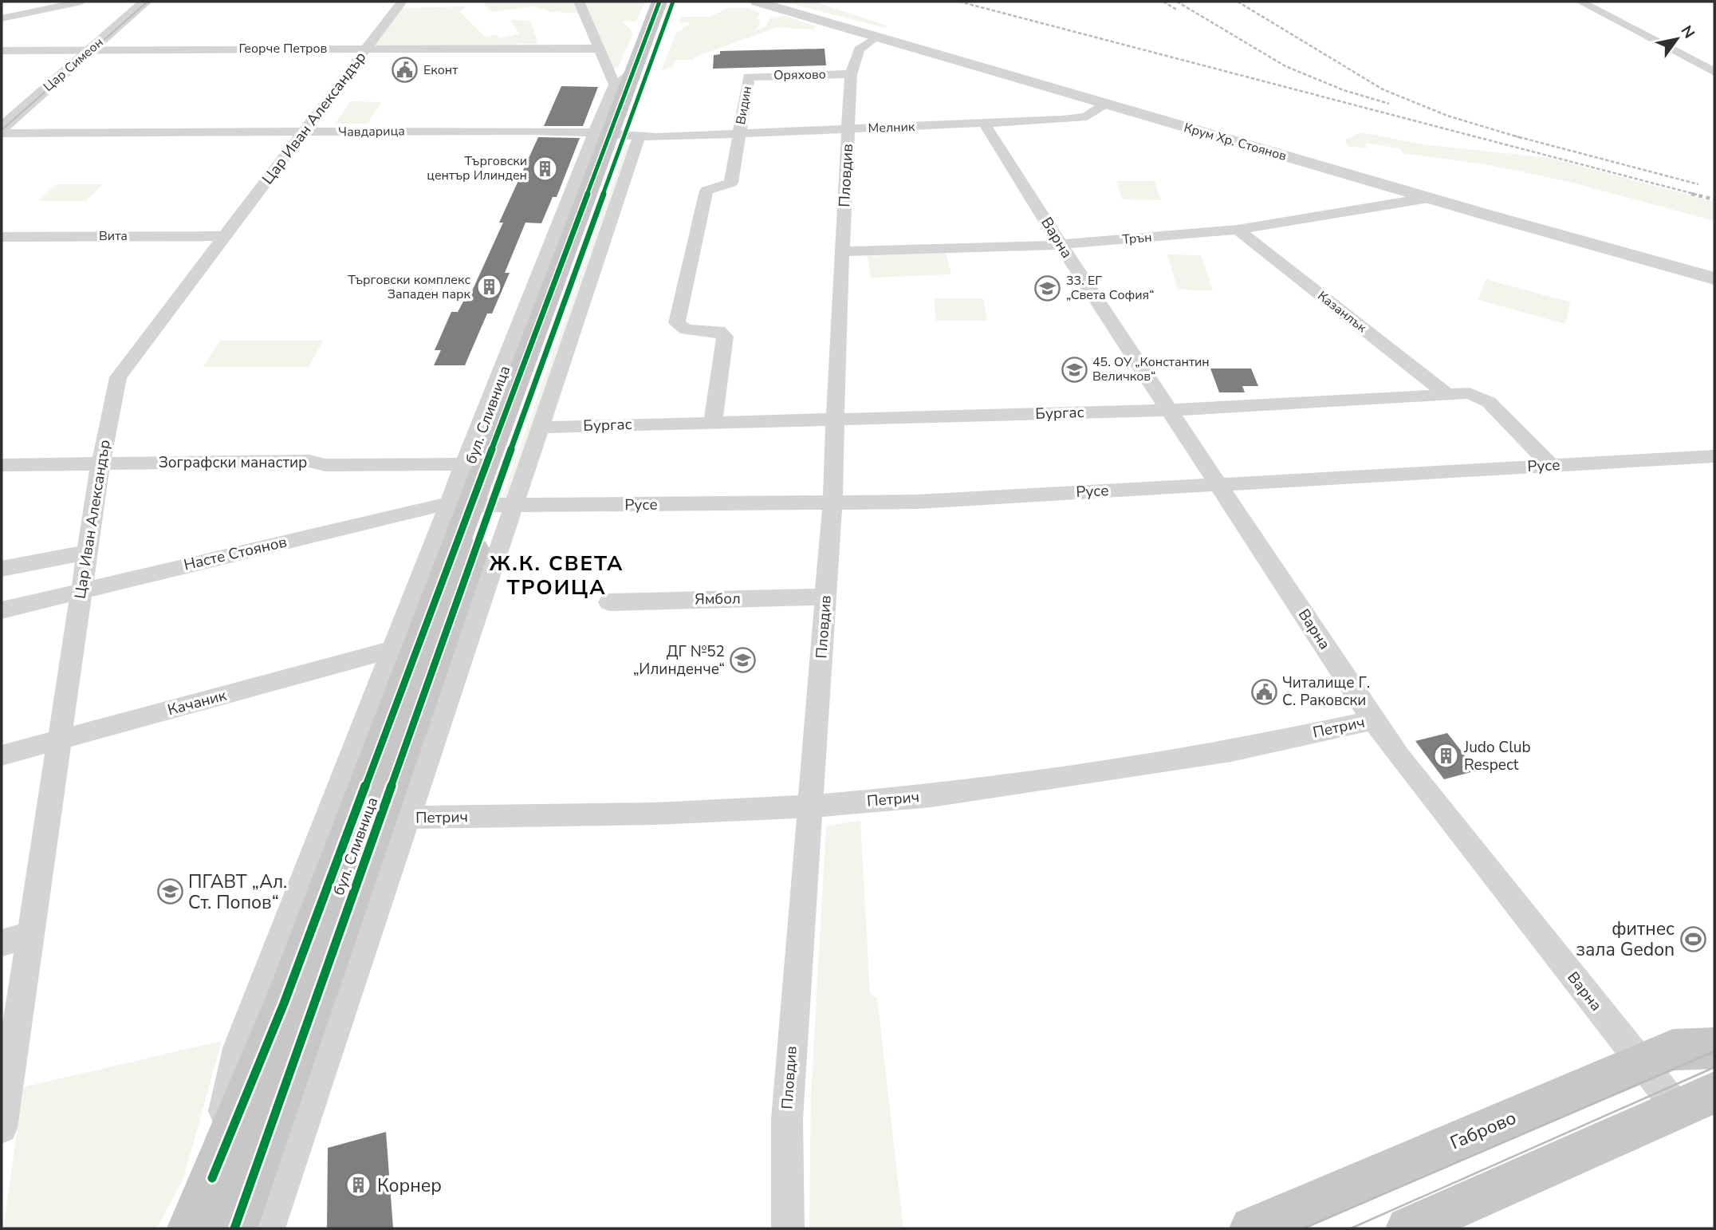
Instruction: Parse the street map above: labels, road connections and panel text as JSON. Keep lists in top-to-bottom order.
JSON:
{
  "streets": {
    "main road": ["бул. Сливница", "Габрово"],
    "street": [
      "Георче Петров",
      "Цар Симеон",
      "Оряхово",
      "Видин",
      "Цар Иван Александър",
      "Мелник",
      "Чавдарица",
      "Крум Хр. Стоянов",
      "Пловдив",
      "Вита",
      "Варна",
      "Трън",
      "Казанлък",
      "Бургас",
      "Зографски манастир",
      "Русе",
      "Насте Стоянов",
      "Ямбол",
      "Качаник",
      "Петрич"
    ]
  },
  "crossings": [
    ["Георче Петров", "Цар Симеон"],
    ["Георче Петров", "Цар Иван Александър"],
    ["Оряхово", "Видин"],
    ["Оряхово", "Пловдив"],
    ["Видин", "Мелник"],
    ["Видин", "Бургас"],
    ["Цар Иван Александър", "Чавдарица"],
    ["Цар Иван Александър", "Вита"],
    ["Цар Иван Александър", "Зографски манастир"],
    ["Цар Иван Александър", "Насте Стоянов"],
    ["Цар Иван Александър", "Качаник"],
    ["Мелник", "Чавдарица"],
    ["Мелник", "Крум Хр. Стоянов"],
    ["Мелник", "Пловдив"],
    ["Мелник", "Варна"],
    ["Мелник", "бул. Сливница"],
    ["Чавдарица", "бул. Сливница"],
    ["Крум Хр. Стоянов", "Пловдив"],
    ["Крум Хр. Стоянов", "Трън"],
    ["Пловдив", "Трън"],
    ["Пловдив", "Бургас"],
    ["Пловдив", "Русе"],
    ["Пловдив", "Ямбол"],
    ["Пловдив", "Петрич"],
    ["Варна", "Трън"],
    ["Варна", "Бургас"],
    ["Варна", "Русе"],
    ["Варна", "Петрич"],
    ["Варна", "Габрово"],
    ["Трън", "Казанлък"],
    ["Казанлък", "Бургас"],
    ["Бургас", "бул. Сливница"],
    ["Бургас", "Русе"],
    ["бул. Сливница", "Зографски манастир"],
    ["бул. Сливница", "Русе"],
    ["бул. Сливница", "Насте Стоянов"],
    ["бул. Сливница", "Качаник"],
    ["бул. Сливница", "Петрич"],
    ["Русе", "Насте Стоянов"]
  ],
  "districts": ["Ж.К. СВЕТА ТРОИЦА"],
  "places": {
    "public building": ["Еконт", "Читалище Г. С. Раковски"],
    "building": [
      "Търговски център Илинден",
      "Търговски комплекс Западен парк",
      "Judo Club Respect",
      "Корнер"
    ],
    "school or university": [
      "33. ЕГ „Света София“",
      "45. ОУ „Константин Величков“",
      "ДГ №52 „Илинденче“",
      "ПГАВТ „Ал. Ст. Попов“"
    ],
    "sports": ["фитнес зала Gedon"]
  },
  "north": "top right"
}
